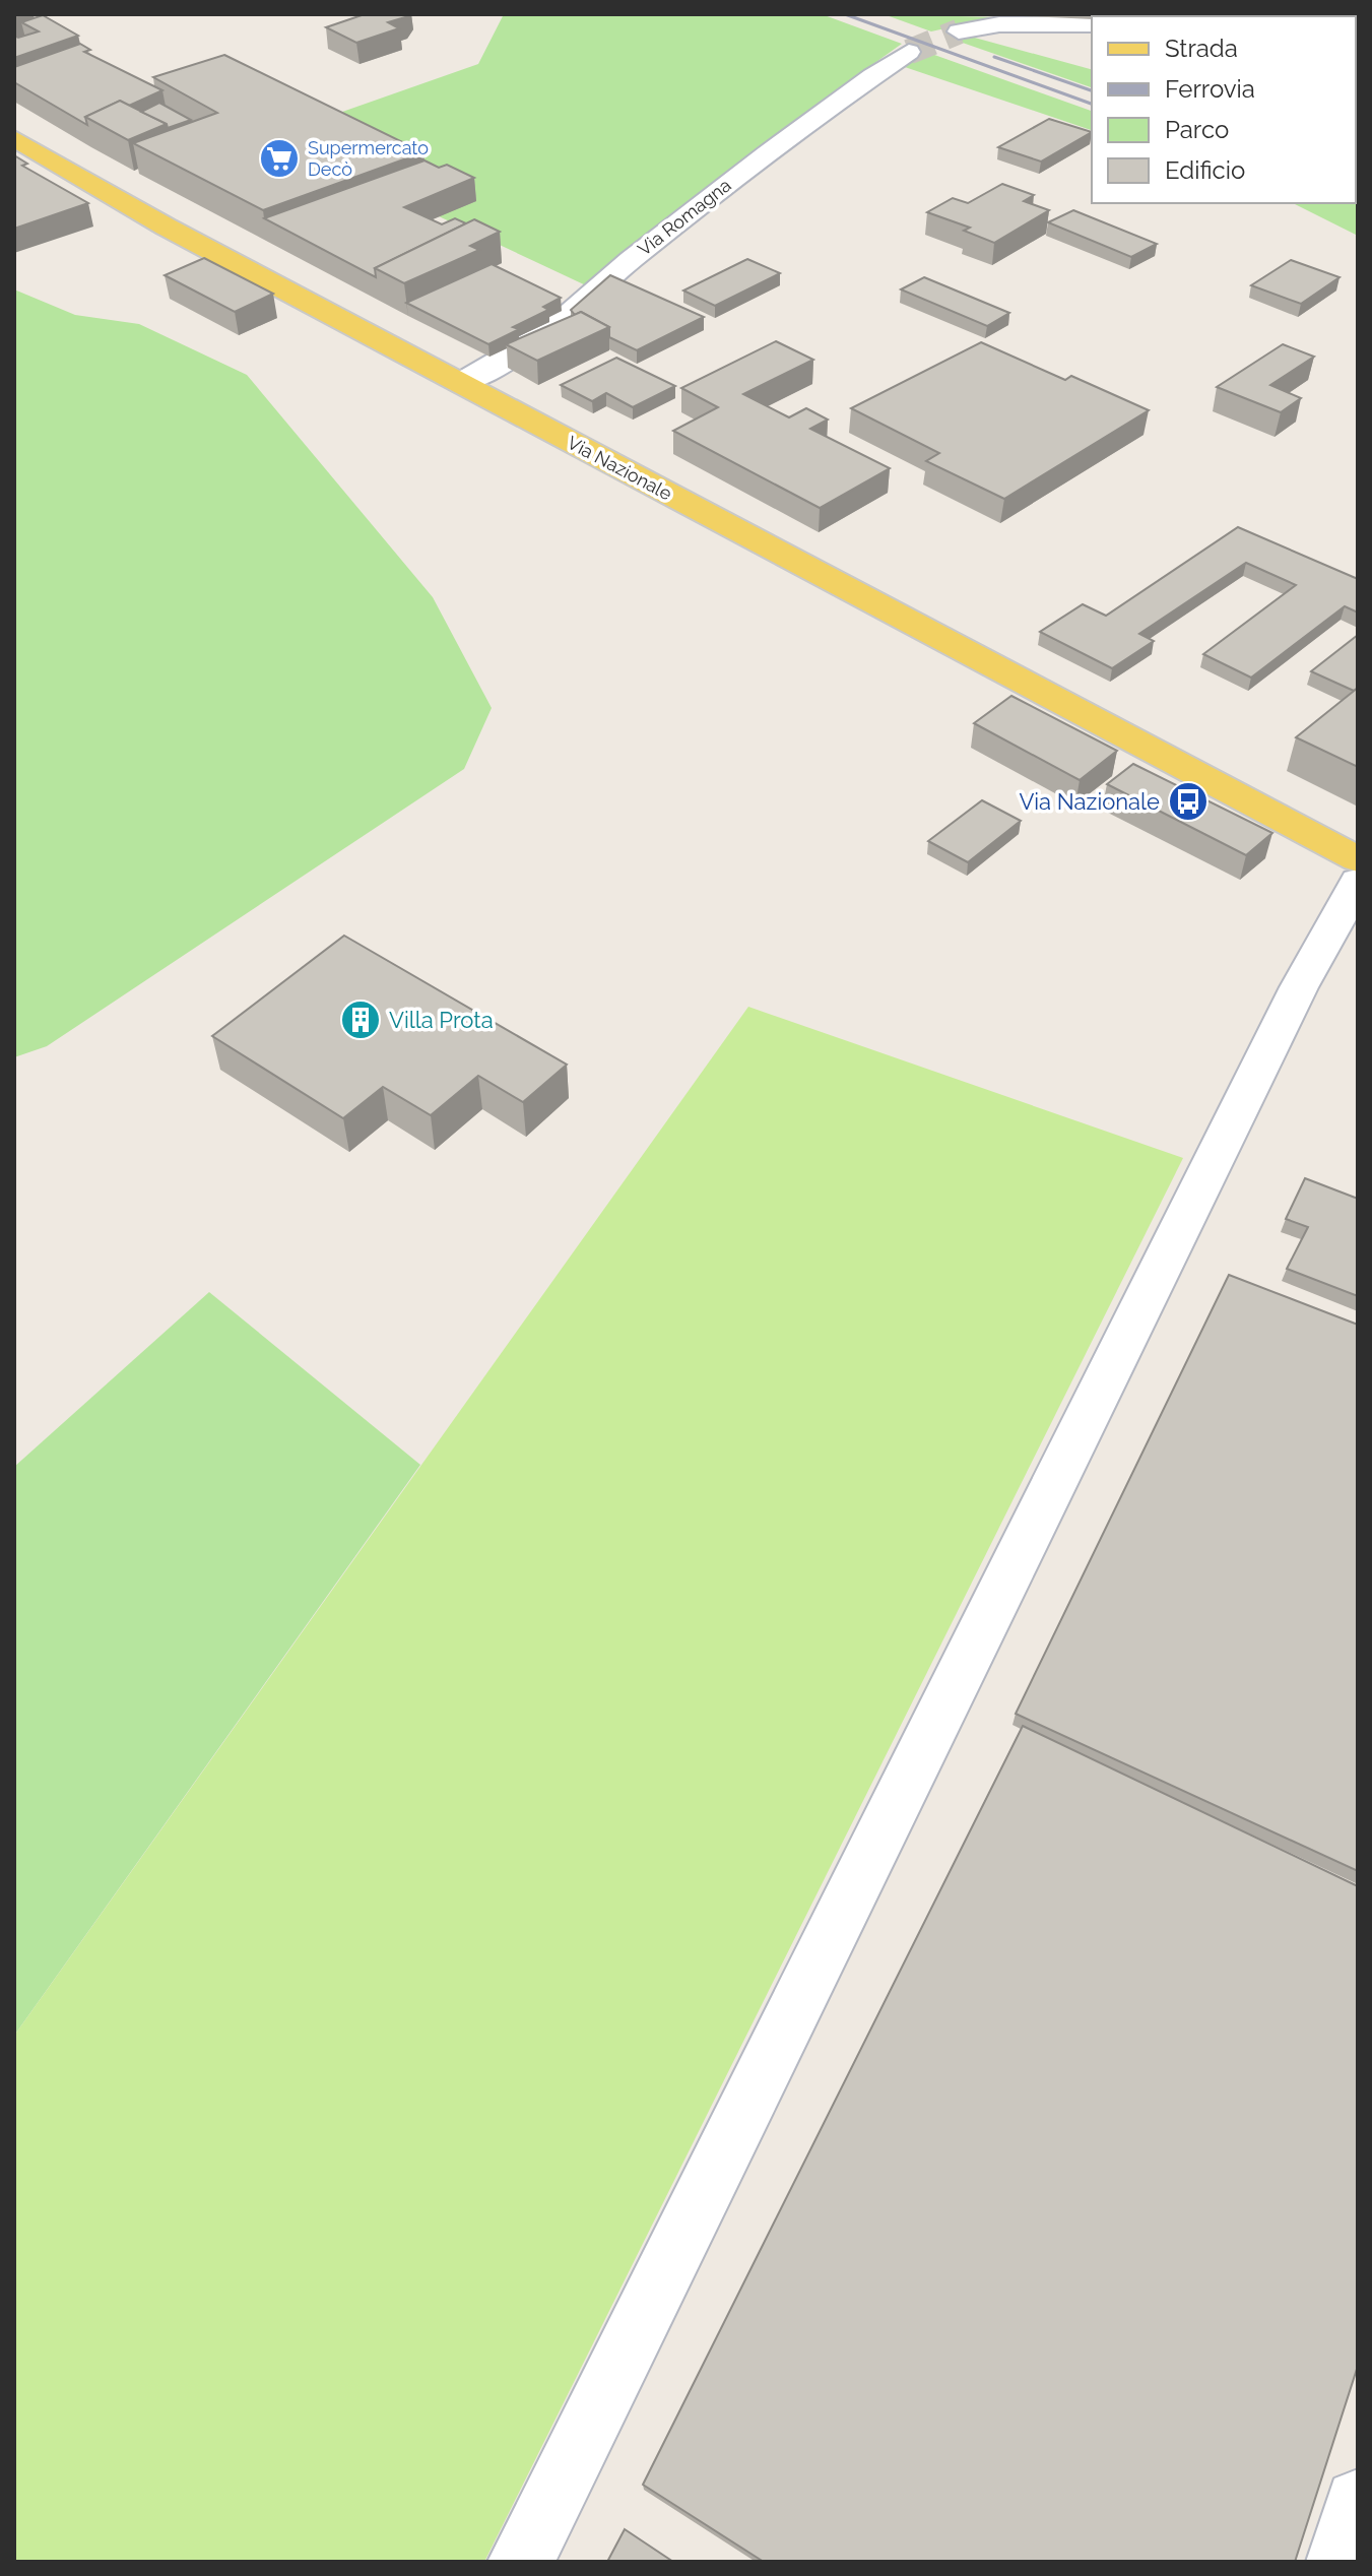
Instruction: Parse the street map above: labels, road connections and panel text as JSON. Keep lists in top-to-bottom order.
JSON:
{
  "streets": {
    "main road": ["Via Nazionale"],
    "street": ["Via Romagna"]
  },
  "crossings": [
    ["Via Romagna", "Via Nazionale"]
  ],
  "places": {
    "supermarket": ["Supermercato Decò"],
    "bus stop": ["Via Nazionale"],
    "building": ["Villa Prota"]
  },
  "legend": [
    "Strada",
    "Ferrovia",
    "Parco",
    "Edificio"
  ]
}
